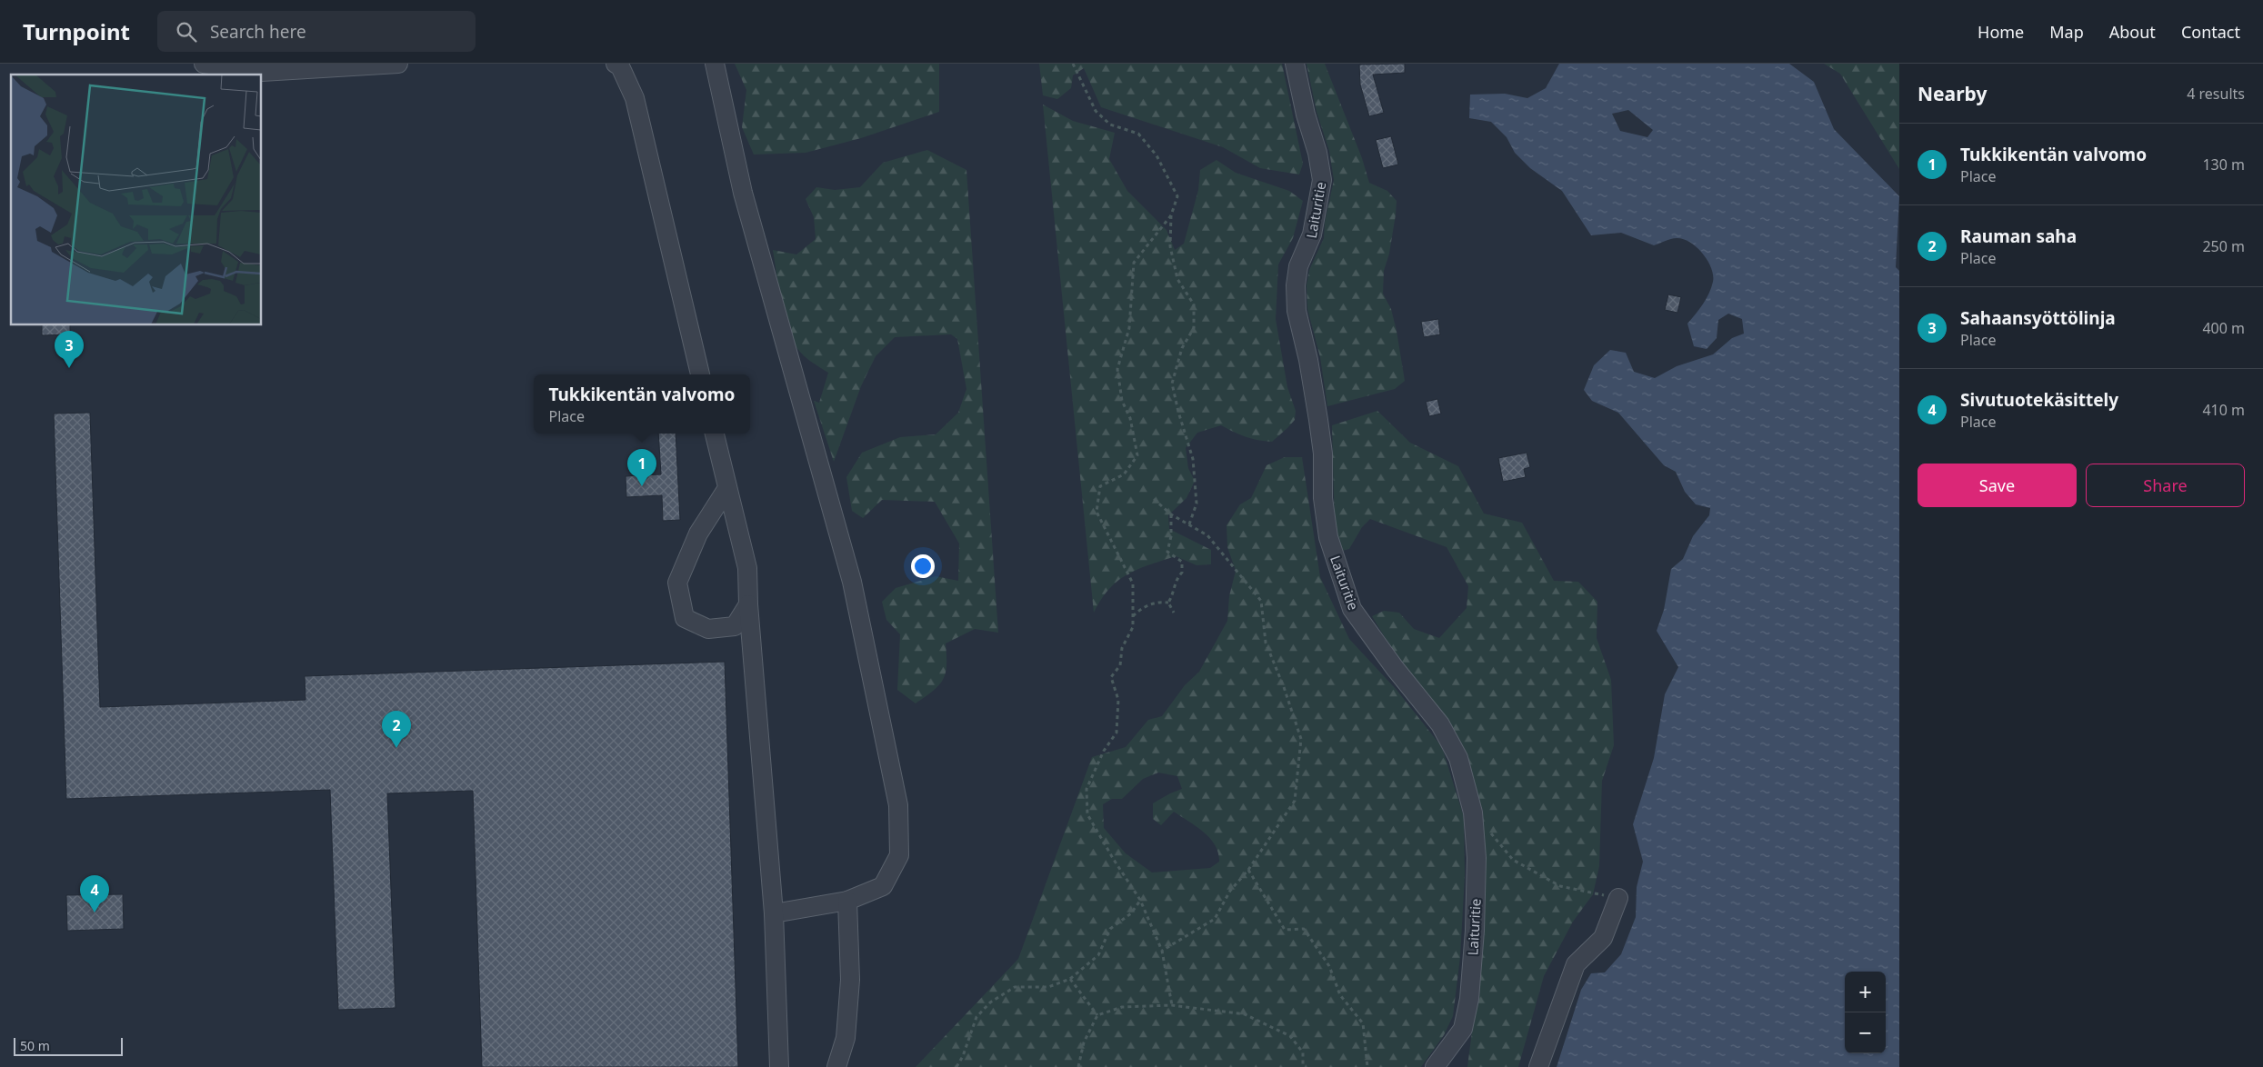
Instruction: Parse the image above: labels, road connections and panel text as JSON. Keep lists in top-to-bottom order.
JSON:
{
  "streets": {
    "street": ["Laituritie"]
  },
  "scale_bar": "50 m",
  "page": {
    "header": "Turnpoint",
    "search": "Search here",
    "nav": [
      "Home",
      "Map",
      "About",
      "Contact"
    ],
    "heading": ["Nearby", "4 results"],
    "list": [
      {
        "mark": "1",
        "name": "Tukkikentän valvomo",
        "note": "Place",
        "value": "130 m"
      },
      {
        "mark": "2",
        "name": "Rauman saha",
        "note": "Place",
        "value": "250 m"
      },
      {
        "mark": "3",
        "name": "Sahaansyöttölinja",
        "note": "Place",
        "value": "400 m"
      },
      {
        "mark": "4",
        "name": "Sivutuotekäsittely",
        "note": "Place",
        "value": "410 m"
      }
    ],
    "pins": [
      "3",
      "1",
      "2",
      "4"
    ],
    "popup": ["Tukkikentän valvomo", "Place"],
    "buttons": ["Save", "Share"],
    "map_buttons": ["+", "−"],
    "scale": "50 m"
  }
}
